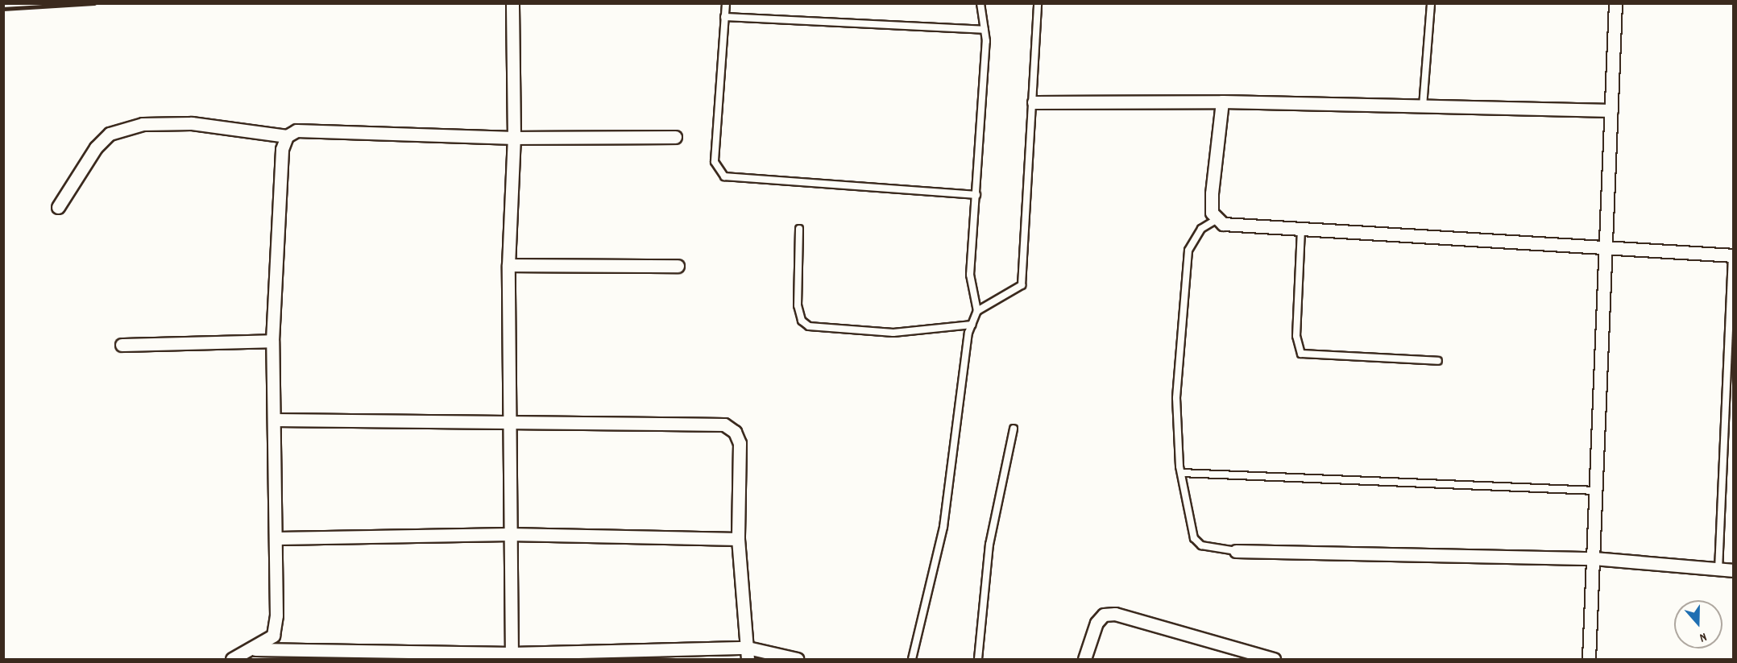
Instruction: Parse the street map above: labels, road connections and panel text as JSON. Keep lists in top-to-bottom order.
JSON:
{
  "north": "bottom"
}
